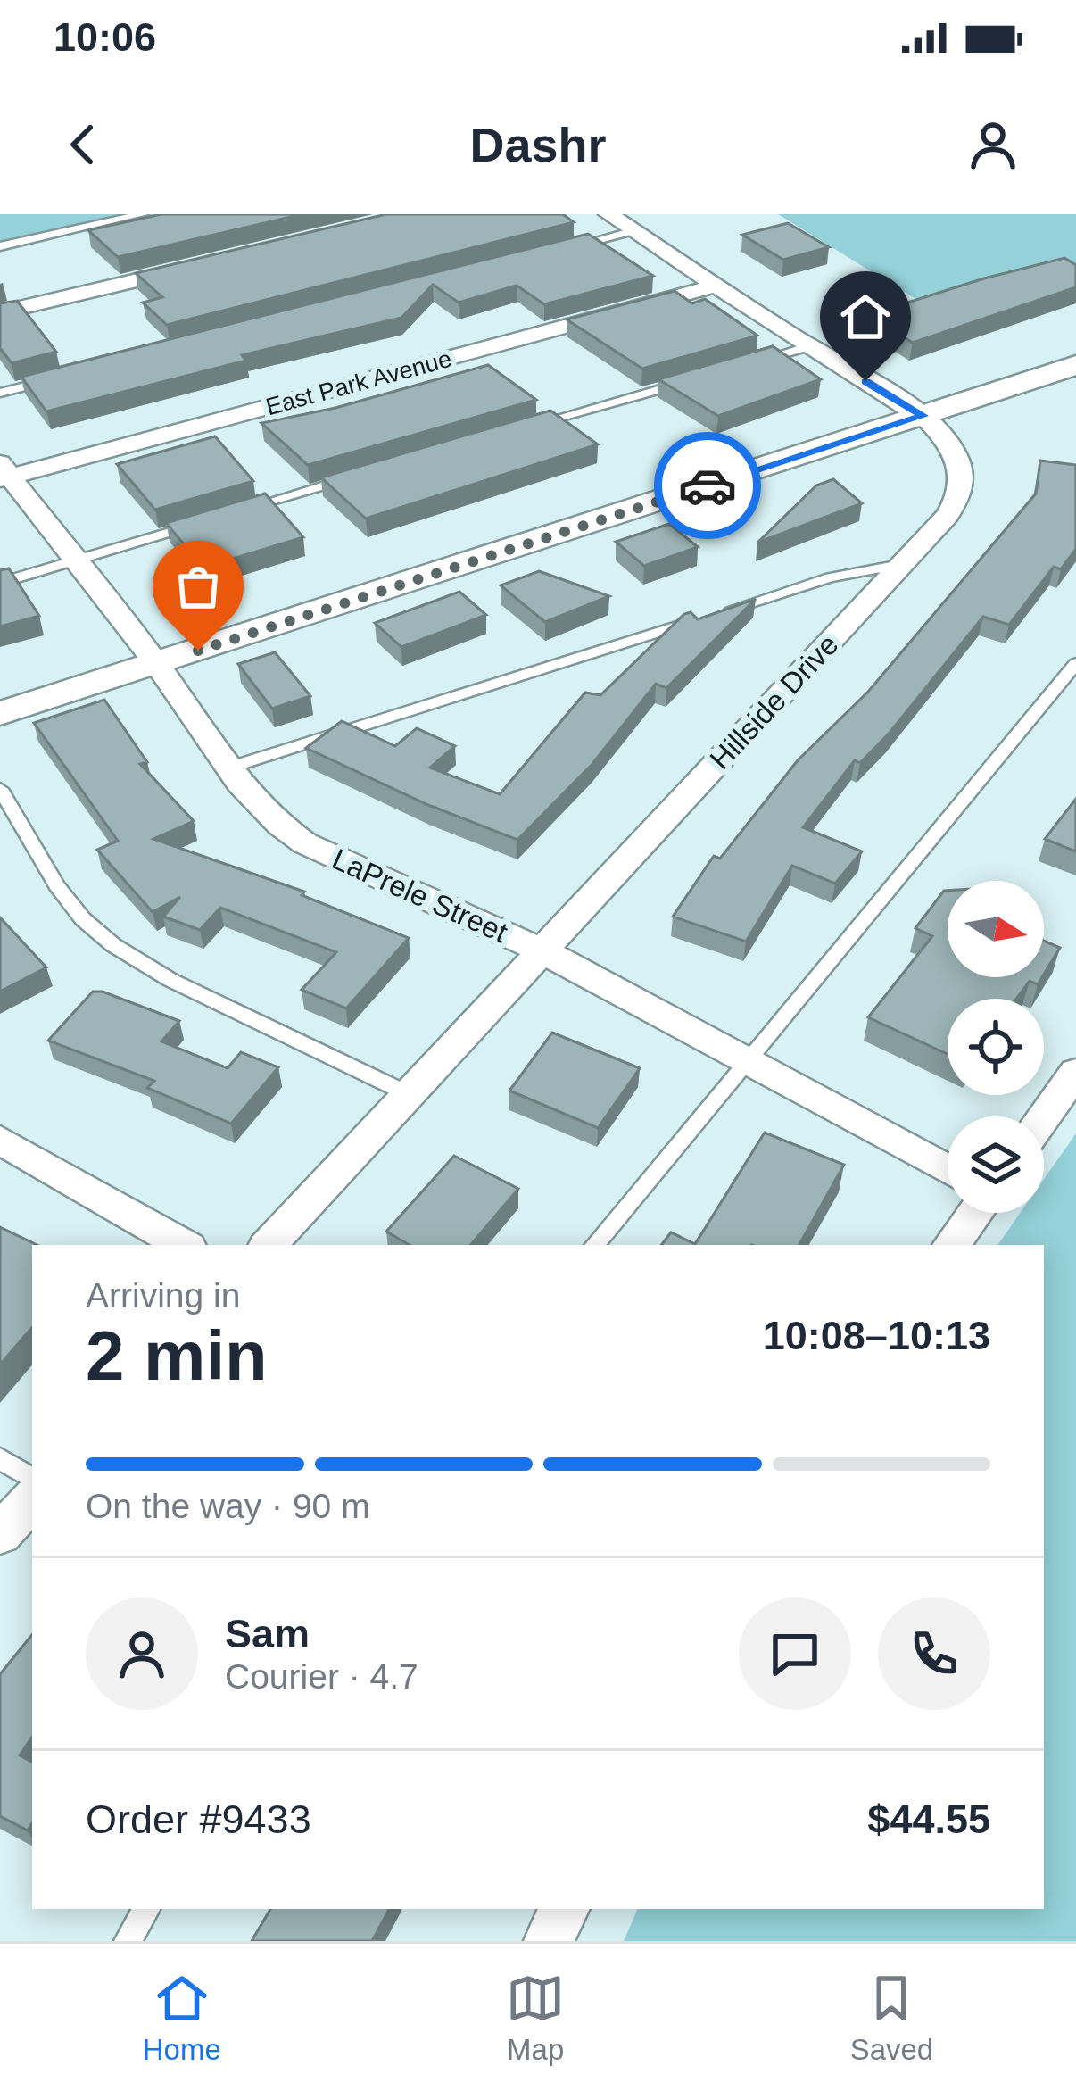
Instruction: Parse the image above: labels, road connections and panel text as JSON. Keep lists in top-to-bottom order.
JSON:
{
  "streets": {
    "street": ["East Park Avenue", "Hillside Drive", "LaPrele Street"]
  },
  "crossings": [
    ["East Park Avenue", "Hillside Drive"],
    ["East Park Avenue", "LaPrele Street"],
    ["Hillside Drive", "LaPrele Street"]
  ],
  "north": "right",
  "page": {
    "status": "10:06",
    "header": "Dashr",
    "heading": ["2 min", "Arriving in", "10:08–10:13"],
    "panel": [
      "Sam",
      "Courier · 4.7",
      "Order #9433",
      "$44.55"
    ],
    "bar": "On the way · 90 m",
    "tabs": ["Home", "Map", "Saved"]
  }
}
